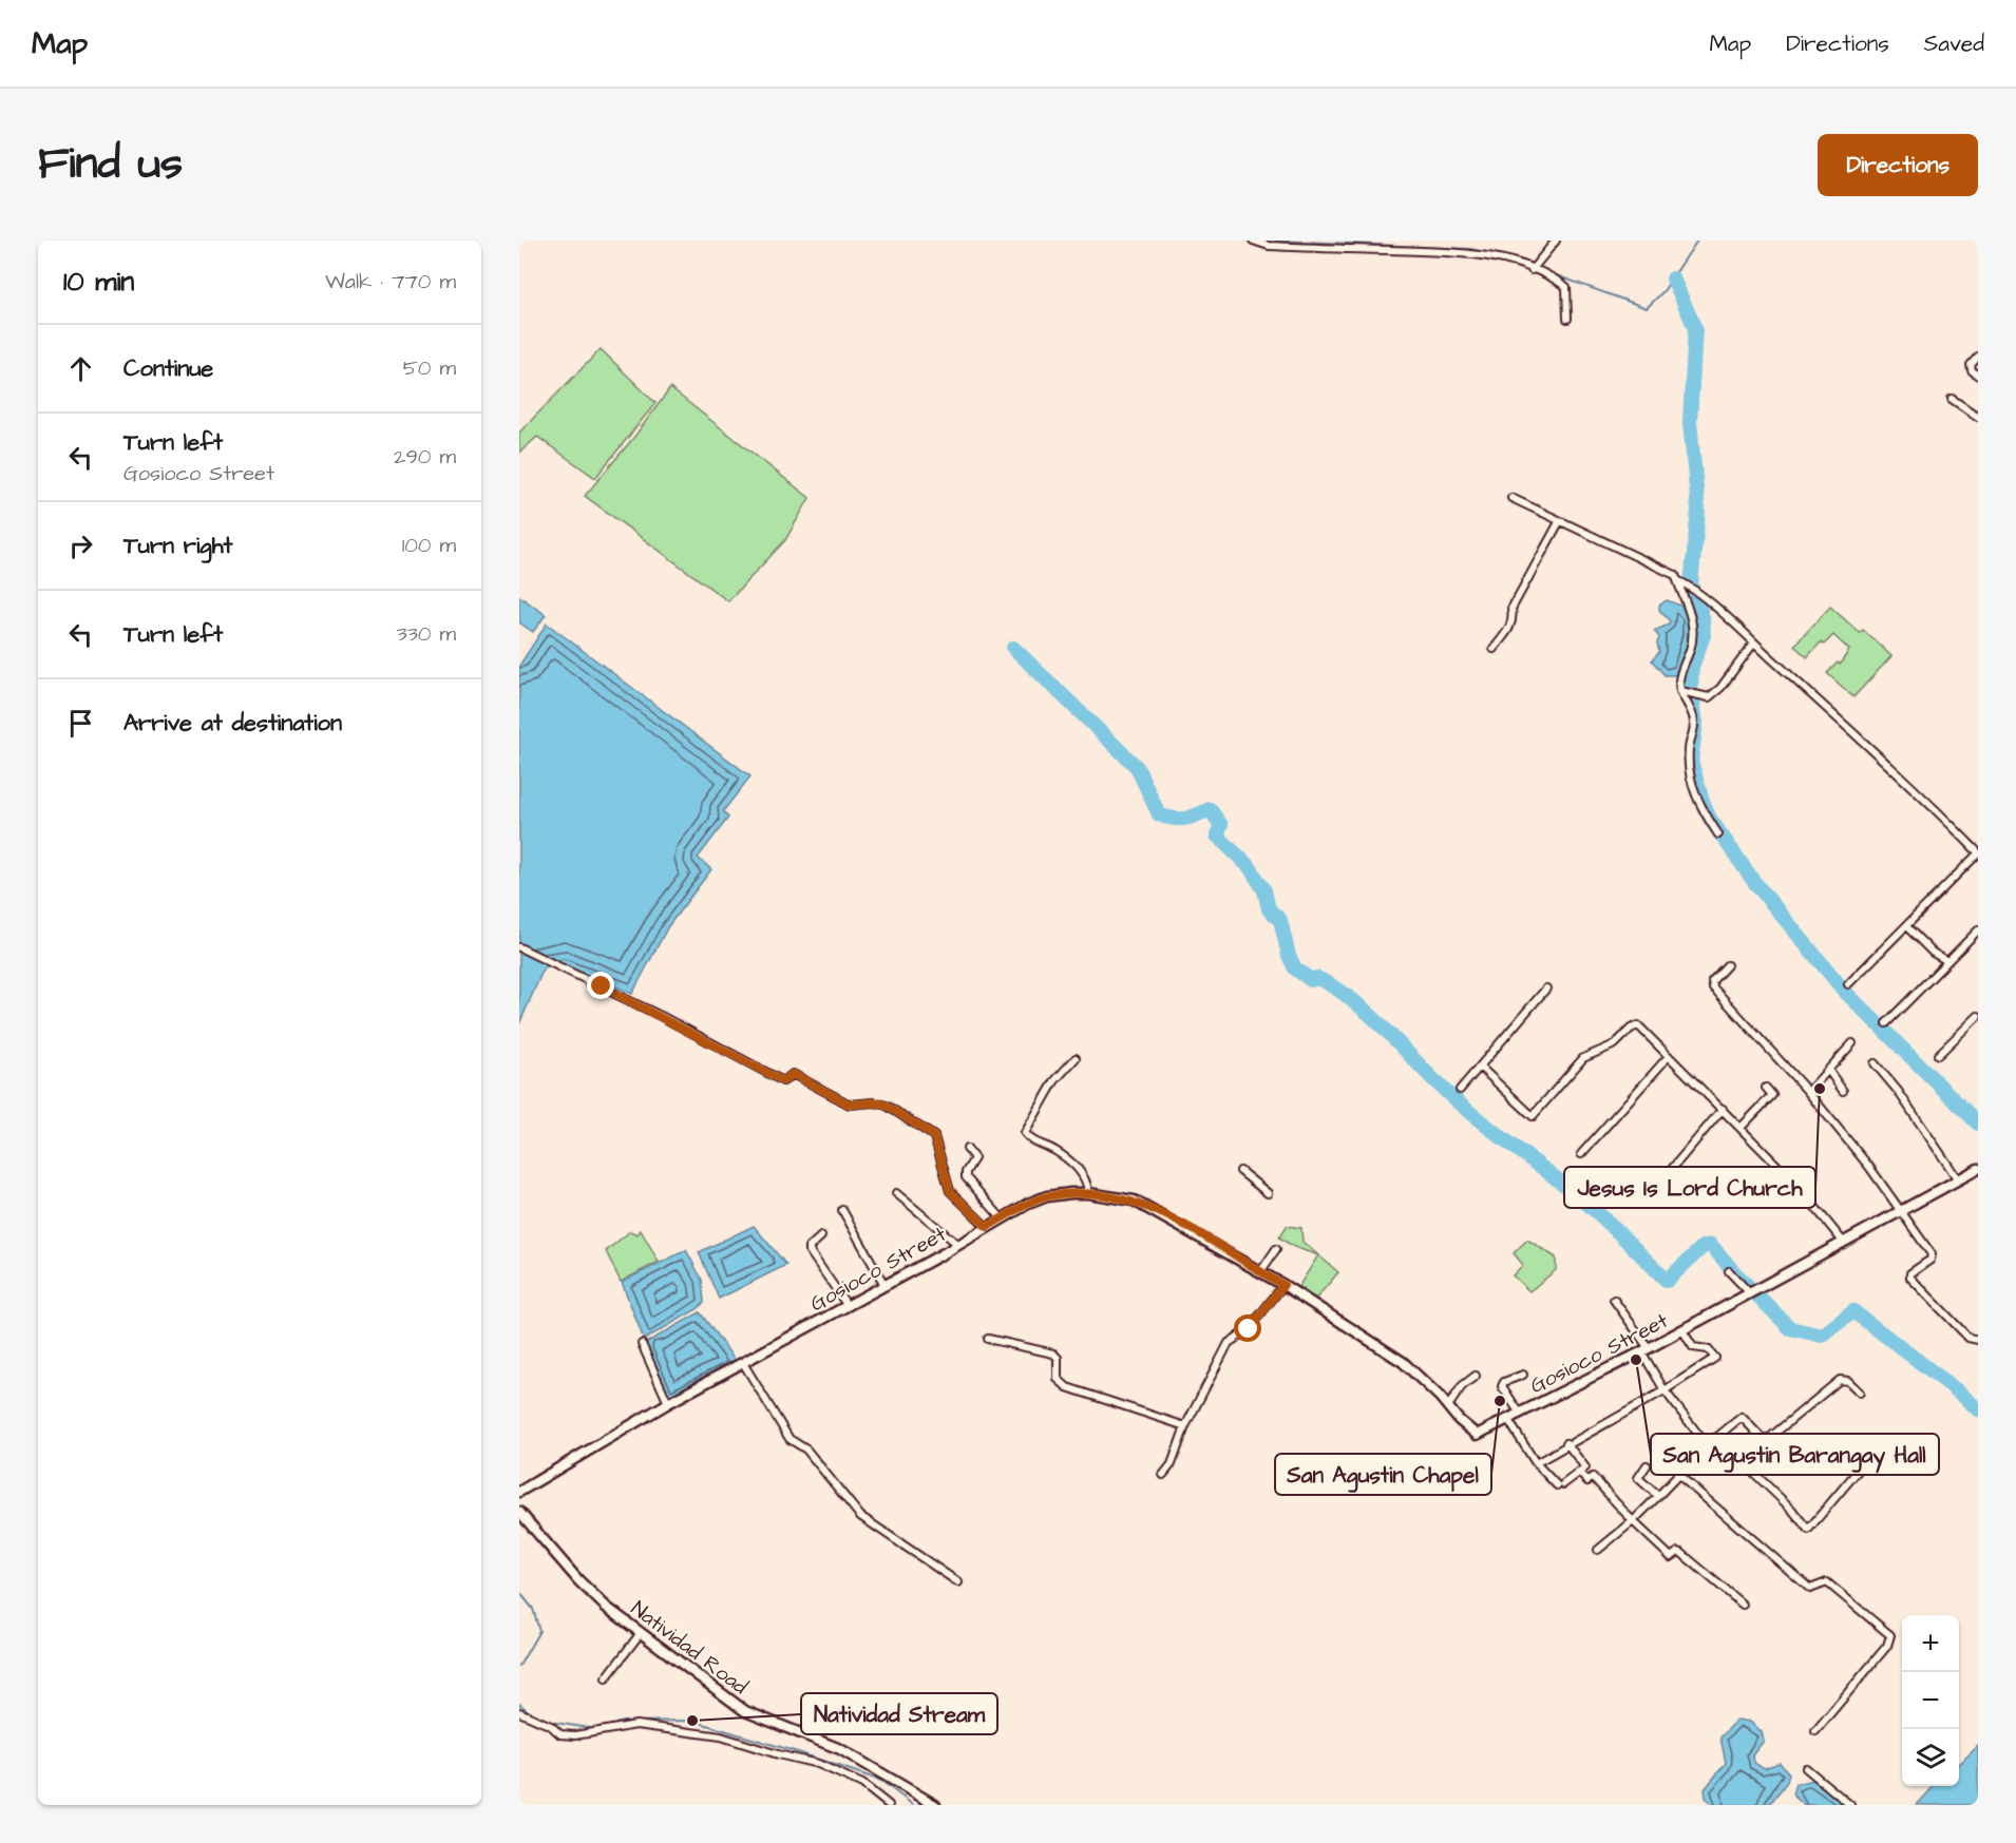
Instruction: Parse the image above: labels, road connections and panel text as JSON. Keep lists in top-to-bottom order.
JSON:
{
  "streets": {
    "street": ["Gosioco Street", "Natividad Road"]
  },
  "places": [
    "Jesus Is Lord Church",
    "San Agustin Barangay Hall",
    "San Agustin Chapel",
    "Natividad Stream"
  ],
  "page": {
    "header": "Map",
    "nav": ["Map", "Directions", "Saved"],
    "title": "Find us",
    "buttons": "Directions",
    "heading": ["10 min", "Walk · 770 m"],
    "list": [
      ["Continue", "50 m"],
      ["Turn left", "Gosioco Street", "290 m"],
      ["Turn right", "100 m"],
      ["Turn left", "330 m"],
      "Arrive at destination"
    ],
    "map_buttons": ["+", "−"]
  }
}
